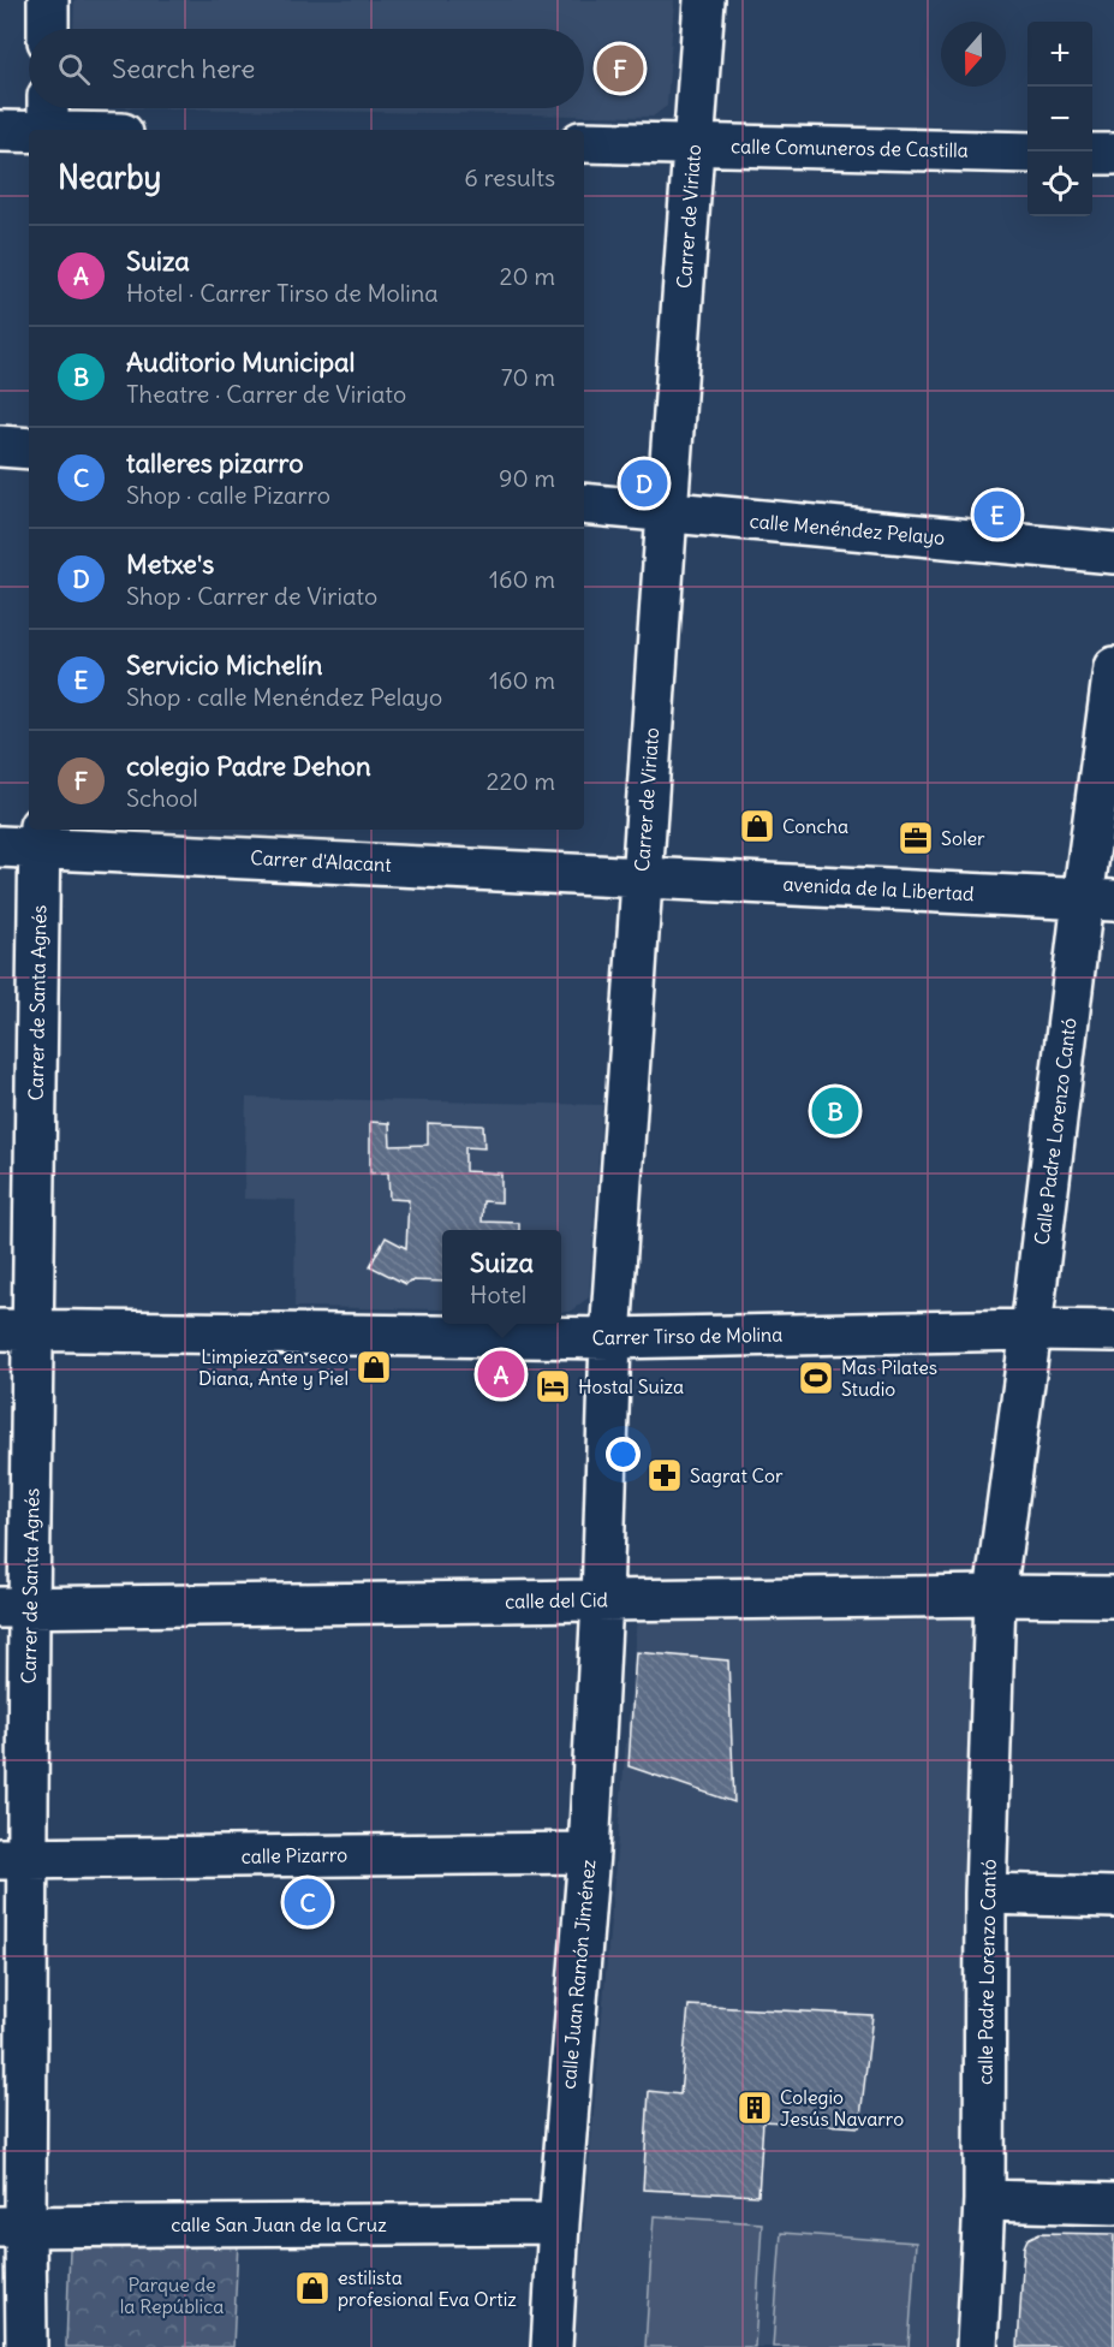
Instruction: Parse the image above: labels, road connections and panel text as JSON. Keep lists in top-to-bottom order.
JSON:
{
  "streets": {
    "street": [
      "calle Comuneros de Castilla",
      "Carrer de Viriato",
      "calle Menéndez Pelayo",
      "Carrer d'Alacant",
      "avenida de la Libertad",
      "Carrer de Santa Agnés",
      "Calle Padre Lorenzo Cantó",
      "Carrer Tirso de Molina",
      "calle del Cid",
      "calle Pizarro",
      "calle Padre Lorenzo Cantó",
      "calle Juan Ramón Jiménez",
      "calle San Juan de la Cruz"
    ]
  },
  "crossings": [
    ["calle Comuneros de Castilla", "Carrer de Viriato"],
    ["Carrer de Viriato", "calle Menéndez Pelayo"],
    ["Carrer de Viriato", "Carrer d'Alacant"],
    ["Carrer de Viriato", "avenida de la Libertad"],
    ["Carrer de Viriato", "Carrer Tirso de Molina"],
    ["Carrer de Viriato", "calle del Cid"],
    ["Carrer de Viriato", "calle Juan Ramón Jiménez"],
    ["Carrer d'Alacant", "avenida de la Libertad"],
    ["Carrer d'Alacant", "Carrer de Santa Agnés"],
    ["avenida de la Libertad", "Calle Padre Lorenzo Cantó"],
    ["Carrer de Santa Agnés", "Carrer Tirso de Molina"],
    ["Carrer de Santa Agnés", "calle del Cid"],
    ["Carrer de Santa Agnés", "calle Pizarro"],
    ["Carrer de Santa Agnés", "calle San Juan de la Cruz"],
    ["Calle Padre Lorenzo Cantó", "Carrer Tirso de Molina"],
    ["Calle Padre Lorenzo Cantó", "calle del Cid"],
    ["Calle Padre Lorenzo Cantó", "calle Padre Lorenzo Cantó"],
    ["calle del Cid", "calle Padre Lorenzo Cantó"],
    ["calle del Cid", "calle Juan Ramón Jiménez"],
    ["calle Pizarro", "calle Juan Ramón Jiménez"],
    ["calle Juan Ramón Jiménez", "calle San Juan de la Cruz"]
  ],
  "parks": ["Parque de la República"],
  "places": {
    "shop": ["Concha", "Limpieza en seco Diana, Ante y Piel", "estilista profesional Eva Ortiz"],
    "office": ["Soler"],
    "sports": ["Mas Pilates Studio"],
    "hotel": ["Hostal Suiza"],
    "pharmacy": ["Sagrat Cor"],
    "building": ["Colegio Jesús Navarro"]
  },
  "north": "bottom",
  "page": {
    "map_buttons": ["+", "−"],
    "search": "Search here",
    "pins": [
      "F",
      "D",
      "E",
      "B",
      "A",
      "C"
    ],
    "heading": ["Nearby", "6 results"],
    "list": [
      {
        "mark": "A",
        "name": "Suiza",
        "note": "Hotel · Carrer Tirso de Molina",
        "value": "20 m"
      },
      {
        "mark": "B",
        "name": "Auditorio Municipal",
        "note": "Theatre · Carrer de Viriato",
        "value": "70 m"
      },
      {
        "mark": "C",
        "name": "talleres pizarro",
        "note": "Shop · calle Pizarro",
        "value": "90 m"
      },
      {
        "mark": "D",
        "name": "Metxe's",
        "note": "Shop · Carrer de Viriato",
        "value": "160 m"
      },
      {
        "mark": "E",
        "name": "Servicio Michelín",
        "note": "Shop · calle Menéndez Pelayo",
        "value": "160 m"
      },
      {
        "mark": "F",
        "name": "colegio Padre Dehon",
        "note": "School",
        "value": "220 m"
      }
    ],
    "popup": ["Suiza", "Hotel"]
  }
}
